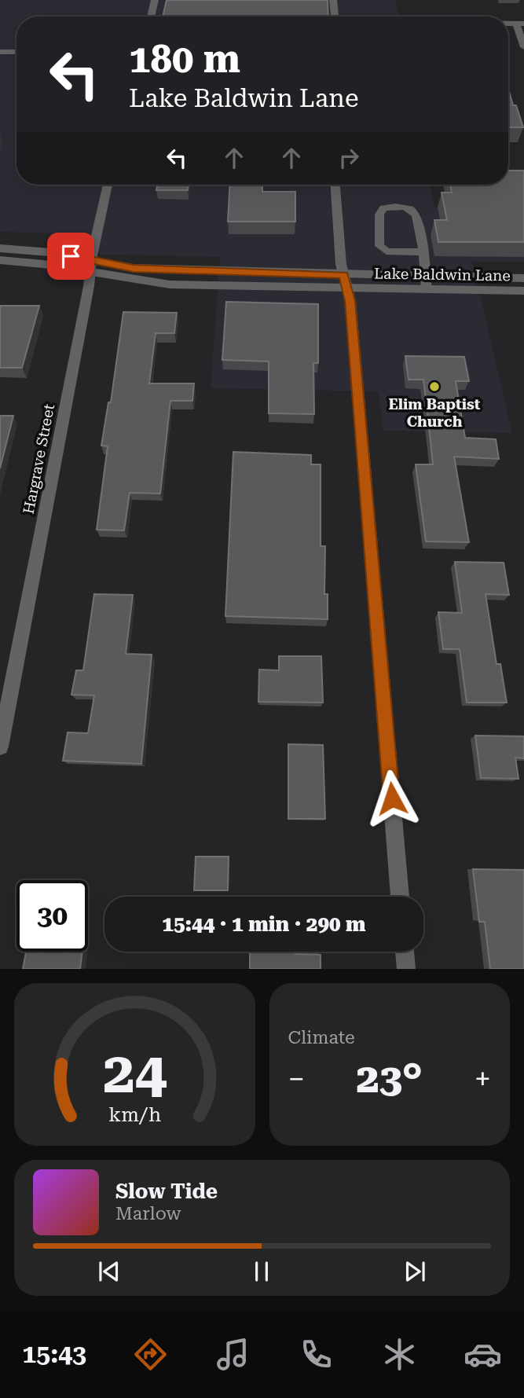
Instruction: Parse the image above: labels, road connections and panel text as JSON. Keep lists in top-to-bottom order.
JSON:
{
  "streets": {
    "street": ["Lake Baldwin Lane", "Hargrave Street"]
  },
  "crossings": [
    ["Lake Baldwin Lane", "Hargrave Street"]
  ],
  "places": ["Elim Baptist Church"],
  "page": {
    "turn": ["180 m", "Lake Baldwin Lane"],
    "limit": "30",
    "trip": "15:44 · 1 min · 290 m",
    "tile": "Climate",
    "heat": ["−", "23°", "+"],
    "song": ["Slow Tide", "Marlow"],
    "tabs": "15:43",
    "gauge": ["24", "km/h"]
  }
}
